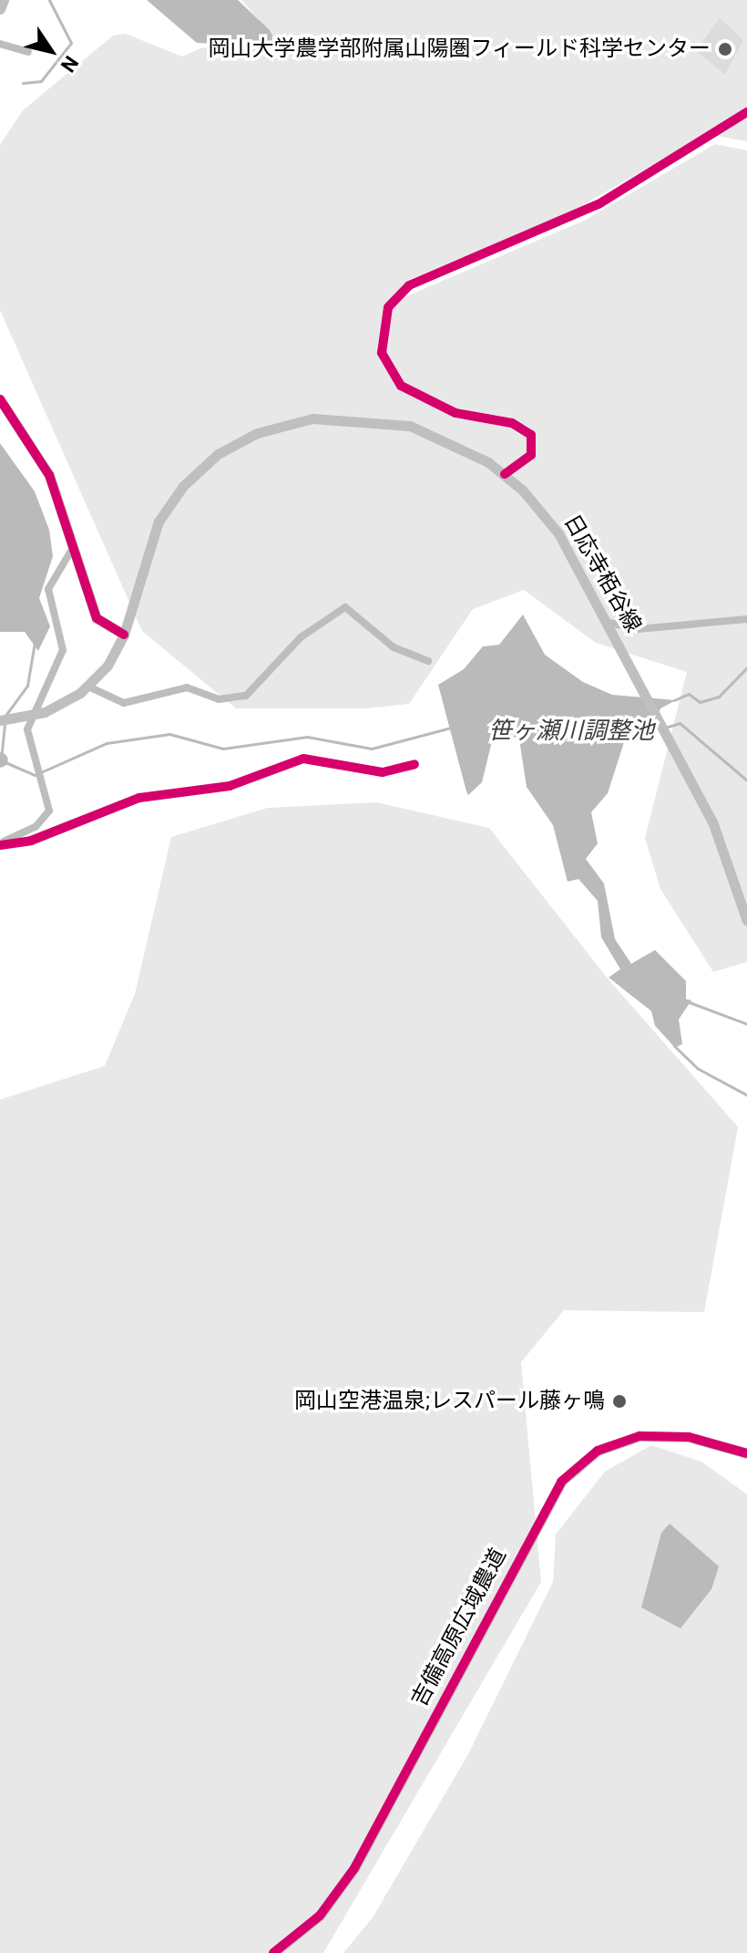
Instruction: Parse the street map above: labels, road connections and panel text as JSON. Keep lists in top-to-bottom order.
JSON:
{
  "streets": {
    "main road": ["日応寺栢谷線", "吉備高原広域農道"]
  },
  "water": ["笹ヶ瀬川調整池"],
  "places": ["岡山大学農学部附属山陽圏フィールド科学センター", "岡山空港温泉;レスパール藤ヶ鳴"],
  "north": "bottom right"
}
